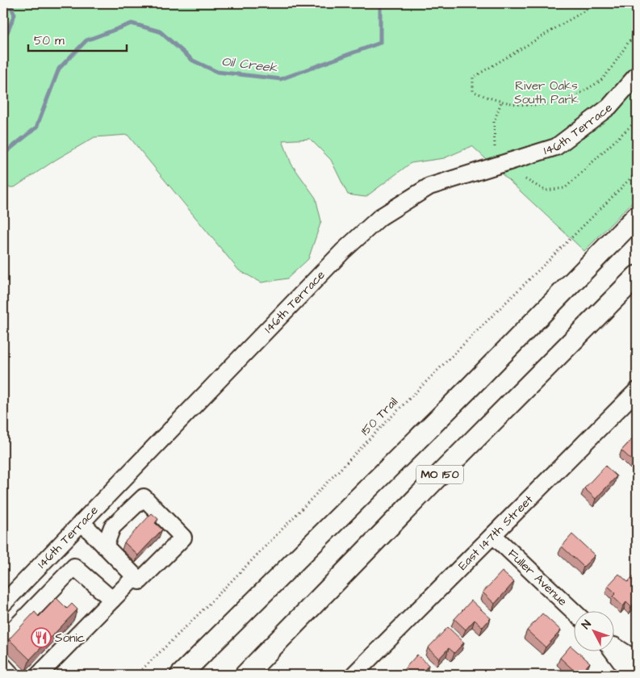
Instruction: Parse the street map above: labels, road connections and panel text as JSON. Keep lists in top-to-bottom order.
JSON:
{
  "streets": {
    "main road": ["MO 150"],
    "street": ["146th Terrace", "East 147th Street", "Fuller Avenue"],
    "path": ["150 Trail"]
  },
  "crossings": [
    ["East 147th Street", "Fuller Avenue"]
  ],
  "water": ["Oil Creek"],
  "parks": ["River Oaks South Park"],
  "places": {
    "restaurant": ["Sonic"]
  },
  "scale_bar": "50 m",
  "north": "top left"
}
